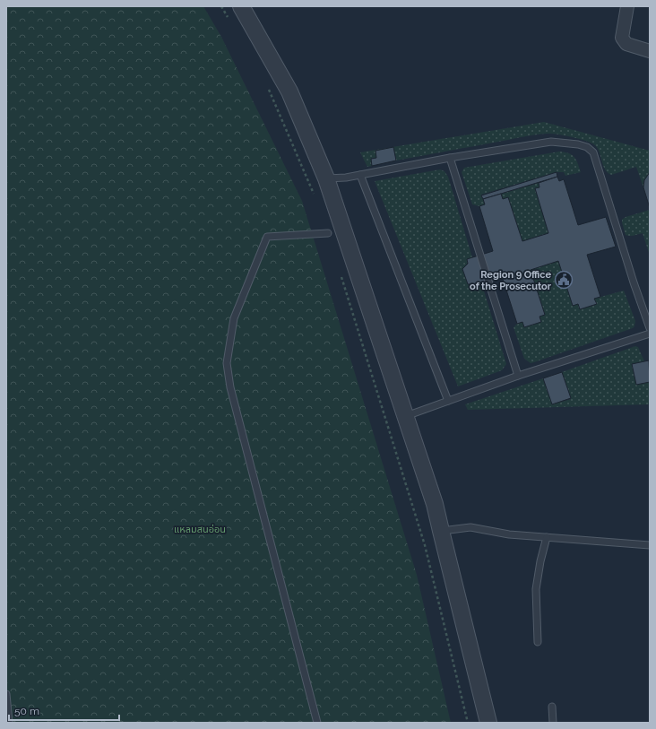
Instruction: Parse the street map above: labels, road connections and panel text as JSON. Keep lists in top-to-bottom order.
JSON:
{
  "parks": ["แหลมสนอ่อน"],
  "places": {
    "public building": ["Region 9 Office of the Prosecutor"]
  },
  "scale_bar": "50 m"
}
